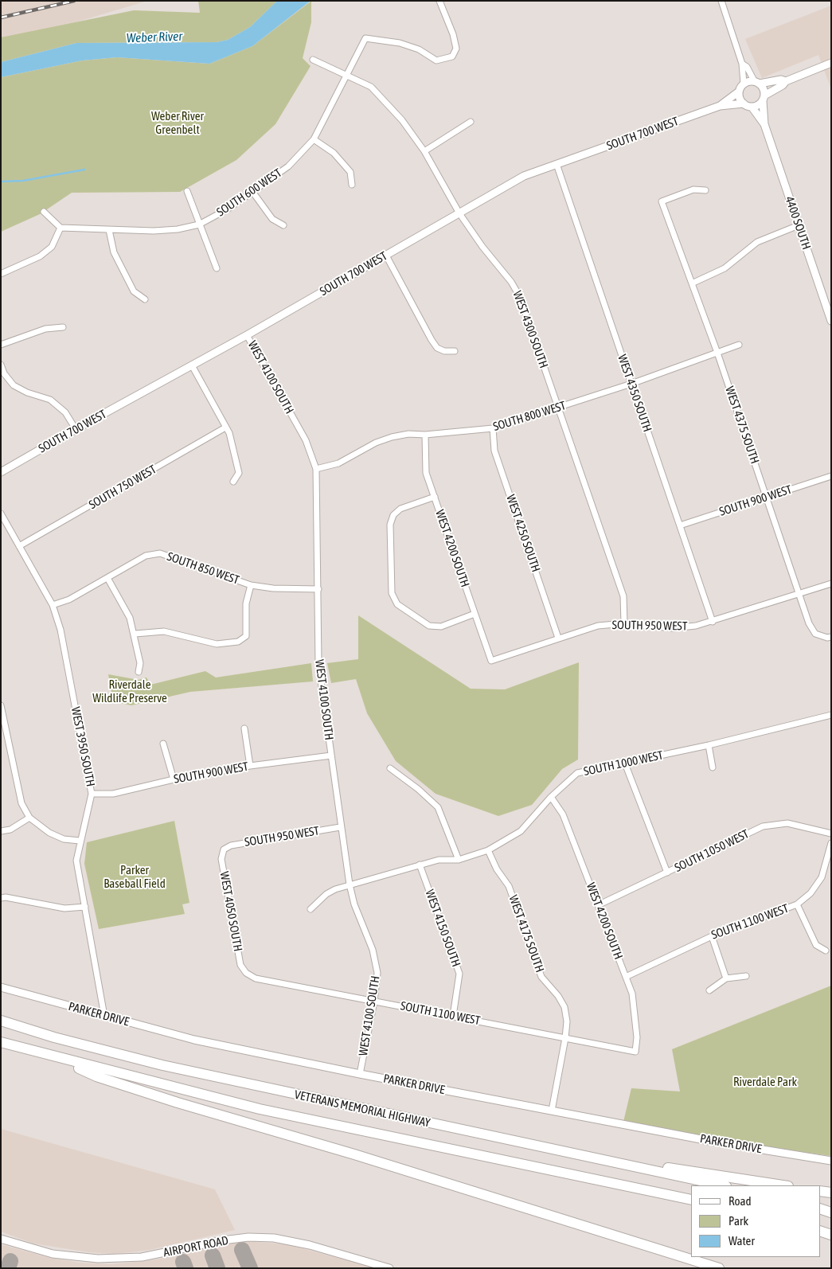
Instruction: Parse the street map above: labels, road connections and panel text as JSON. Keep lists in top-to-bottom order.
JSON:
{
  "streets": {
    "highway": ["VETERANS MEMORIAL HIGHWAY"],
    "street": [
      "SOUTH 700 WEST",
      "SOUTH 600 WEST",
      "4400 SOUTH",
      "WEST 4300 SOUTH",
      "WEST 4100 SOUTH",
      "WEST 4350 SOUTH",
      "SOUTH 800 WEST",
      "WEST 4375 SOUTH",
      "SOUTH 750 WEST",
      "SOUTH 900 WEST",
      "WEST 4250 SOUTH",
      "WEST 4200 SOUTH",
      "SOUTH 850 WEST",
      "SOUTH 950 WEST",
      "WEST 3950 SOUTH",
      "SOUTH 1000 WEST",
      "SOUTH 1050 WEST",
      "WEST 4050 SOUTH",
      "SOUTH 1100 WEST",
      "WEST 4150 SOUTH",
      "WEST 4175 SOUTH",
      "PARKER DRIVE",
      "AIRPORT ROAD"
    ]
  },
  "crossings": [
    ["SOUTH 700 WEST", "WEST 4300 SOUTH"],
    ["SOUTH 700 WEST", "WEST 4100 SOUTH"],
    ["SOUTH 700 WEST", "WEST 4350 SOUTH"],
    ["SOUTH 600 WEST", "WEST 4300 SOUTH"],
    ["WEST 4300 SOUTH", "SOUTH 800 WEST"],
    ["WEST 4300 SOUTH", "SOUTH 950 WEST"],
    ["WEST 4100 SOUTH", "SOUTH 800 WEST"],
    ["WEST 4100 SOUTH", "SOUTH 900 WEST"],
    ["WEST 4100 SOUTH", "SOUTH 850 WEST"],
    ["WEST 4100 SOUTH", "SOUTH 950 WEST"],
    ["WEST 4100 SOUTH", "SOUTH 1000 WEST"],
    ["WEST 4100 SOUTH", "SOUTH 1100 WEST"],
    ["WEST 4100 SOUTH", "PARKER DRIVE"],
    ["WEST 4350 SOUTH", "SOUTH 800 WEST"],
    ["WEST 4350 SOUTH", "SOUTH 900 WEST"],
    ["WEST 4350 SOUTH", "SOUTH 950 WEST"],
    ["SOUTH 800 WEST", "WEST 4375 SOUTH"],
    ["SOUTH 800 WEST", "WEST 4250 SOUTH"],
    ["SOUTH 800 WEST", "WEST 4200 SOUTH"],
    ["WEST 4375 SOUTH", "SOUTH 900 WEST"],
    ["WEST 4375 SOUTH", "SOUTH 950 WEST"],
    ["SOUTH 750 WEST", "WEST 3950 SOUTH"],
    ["SOUTH 900 WEST", "WEST 3950 SOUTH"],
    ["WEST 4250 SOUTH", "SOUTH 950 WEST"],
    ["WEST 4200 SOUTH", "SOUTH 950 WEST"],
    ["WEST 4200 SOUTH", "SOUTH 1000 WEST"],
    ["WEST 4200 SOUTH", "SOUTH 1050 WEST"],
    ["WEST 4200 SOUTH", "SOUTH 1100 WEST"],
    ["SOUTH 850 WEST", "WEST 3950 SOUTH"],
    ["SOUTH 950 WEST", "WEST 4050 SOUTH"],
    ["WEST 3950 SOUTH", "PARKER DRIVE"],
    ["SOUTH 1000 WEST", "WEST 4150 SOUTH"],
    ["SOUTH 1000 WEST", "WEST 4175 SOUTH"],
    ["WEST 4050 SOUTH", "SOUTH 1100 WEST"],
    ["SOUTH 1100 WEST", "WEST 4150 SOUTH"],
    ["SOUTH 1100 WEST", "WEST 4175 SOUTH"],
    ["WEST 4175 SOUTH", "PARKER DRIVE"]
  ],
  "water": ["Weber River"],
  "parks": [
    "Weber River Greenbelt",
    "Riverdale Wildlife Preserve",
    "Parker Baseball Field",
    "Riverdale Park"
  ],
  "legend": ["Road", "Park", "Water"]
}
